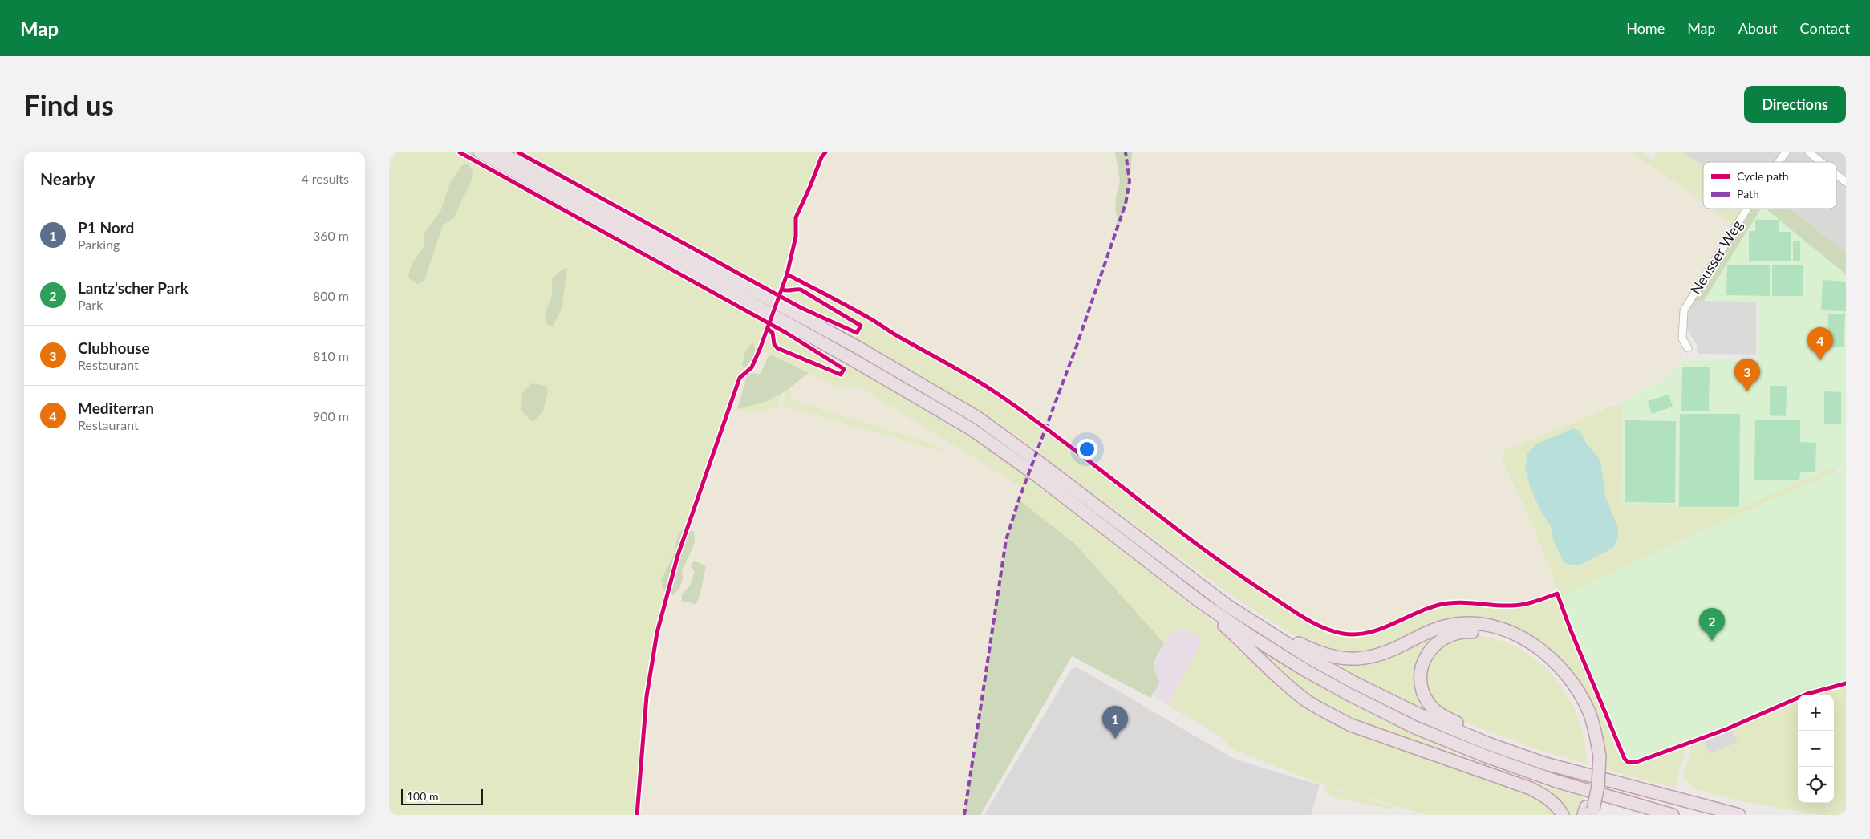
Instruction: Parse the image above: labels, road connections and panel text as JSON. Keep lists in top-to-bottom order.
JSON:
{
  "streets": {
    "street": ["Neusser Weg"]
  },
  "legend": ["Cycle path", "Path"],
  "scale_bar": "100 m",
  "page": {
    "header": "Map",
    "nav": [
      "Home",
      "Map",
      "About",
      "Contact"
    ],
    "buttons": "Directions",
    "title": "Find us",
    "heading": ["Nearby", "4 results"],
    "list": [
      {
        "mark": "1",
        "name": "P1 Nord",
        "note": "Parking",
        "value": "360 m"
      },
      {
        "mark": "2",
        "name": "Lantz'scher Park",
        "note": "Park",
        "value": "800 m"
      },
      {
        "mark": "3",
        "name": "Clubhouse",
        "note": "Restaurant",
        "value": "810 m"
      },
      {
        "mark": "4",
        "name": "Mediterran",
        "note": "Restaurant",
        "value": "900 m"
      }
    ],
    "pins": [
      "4",
      "3",
      "2",
      "1"
    ],
    "map_buttons": ["+", "−"],
    "scale": "100 m"
  }
}
